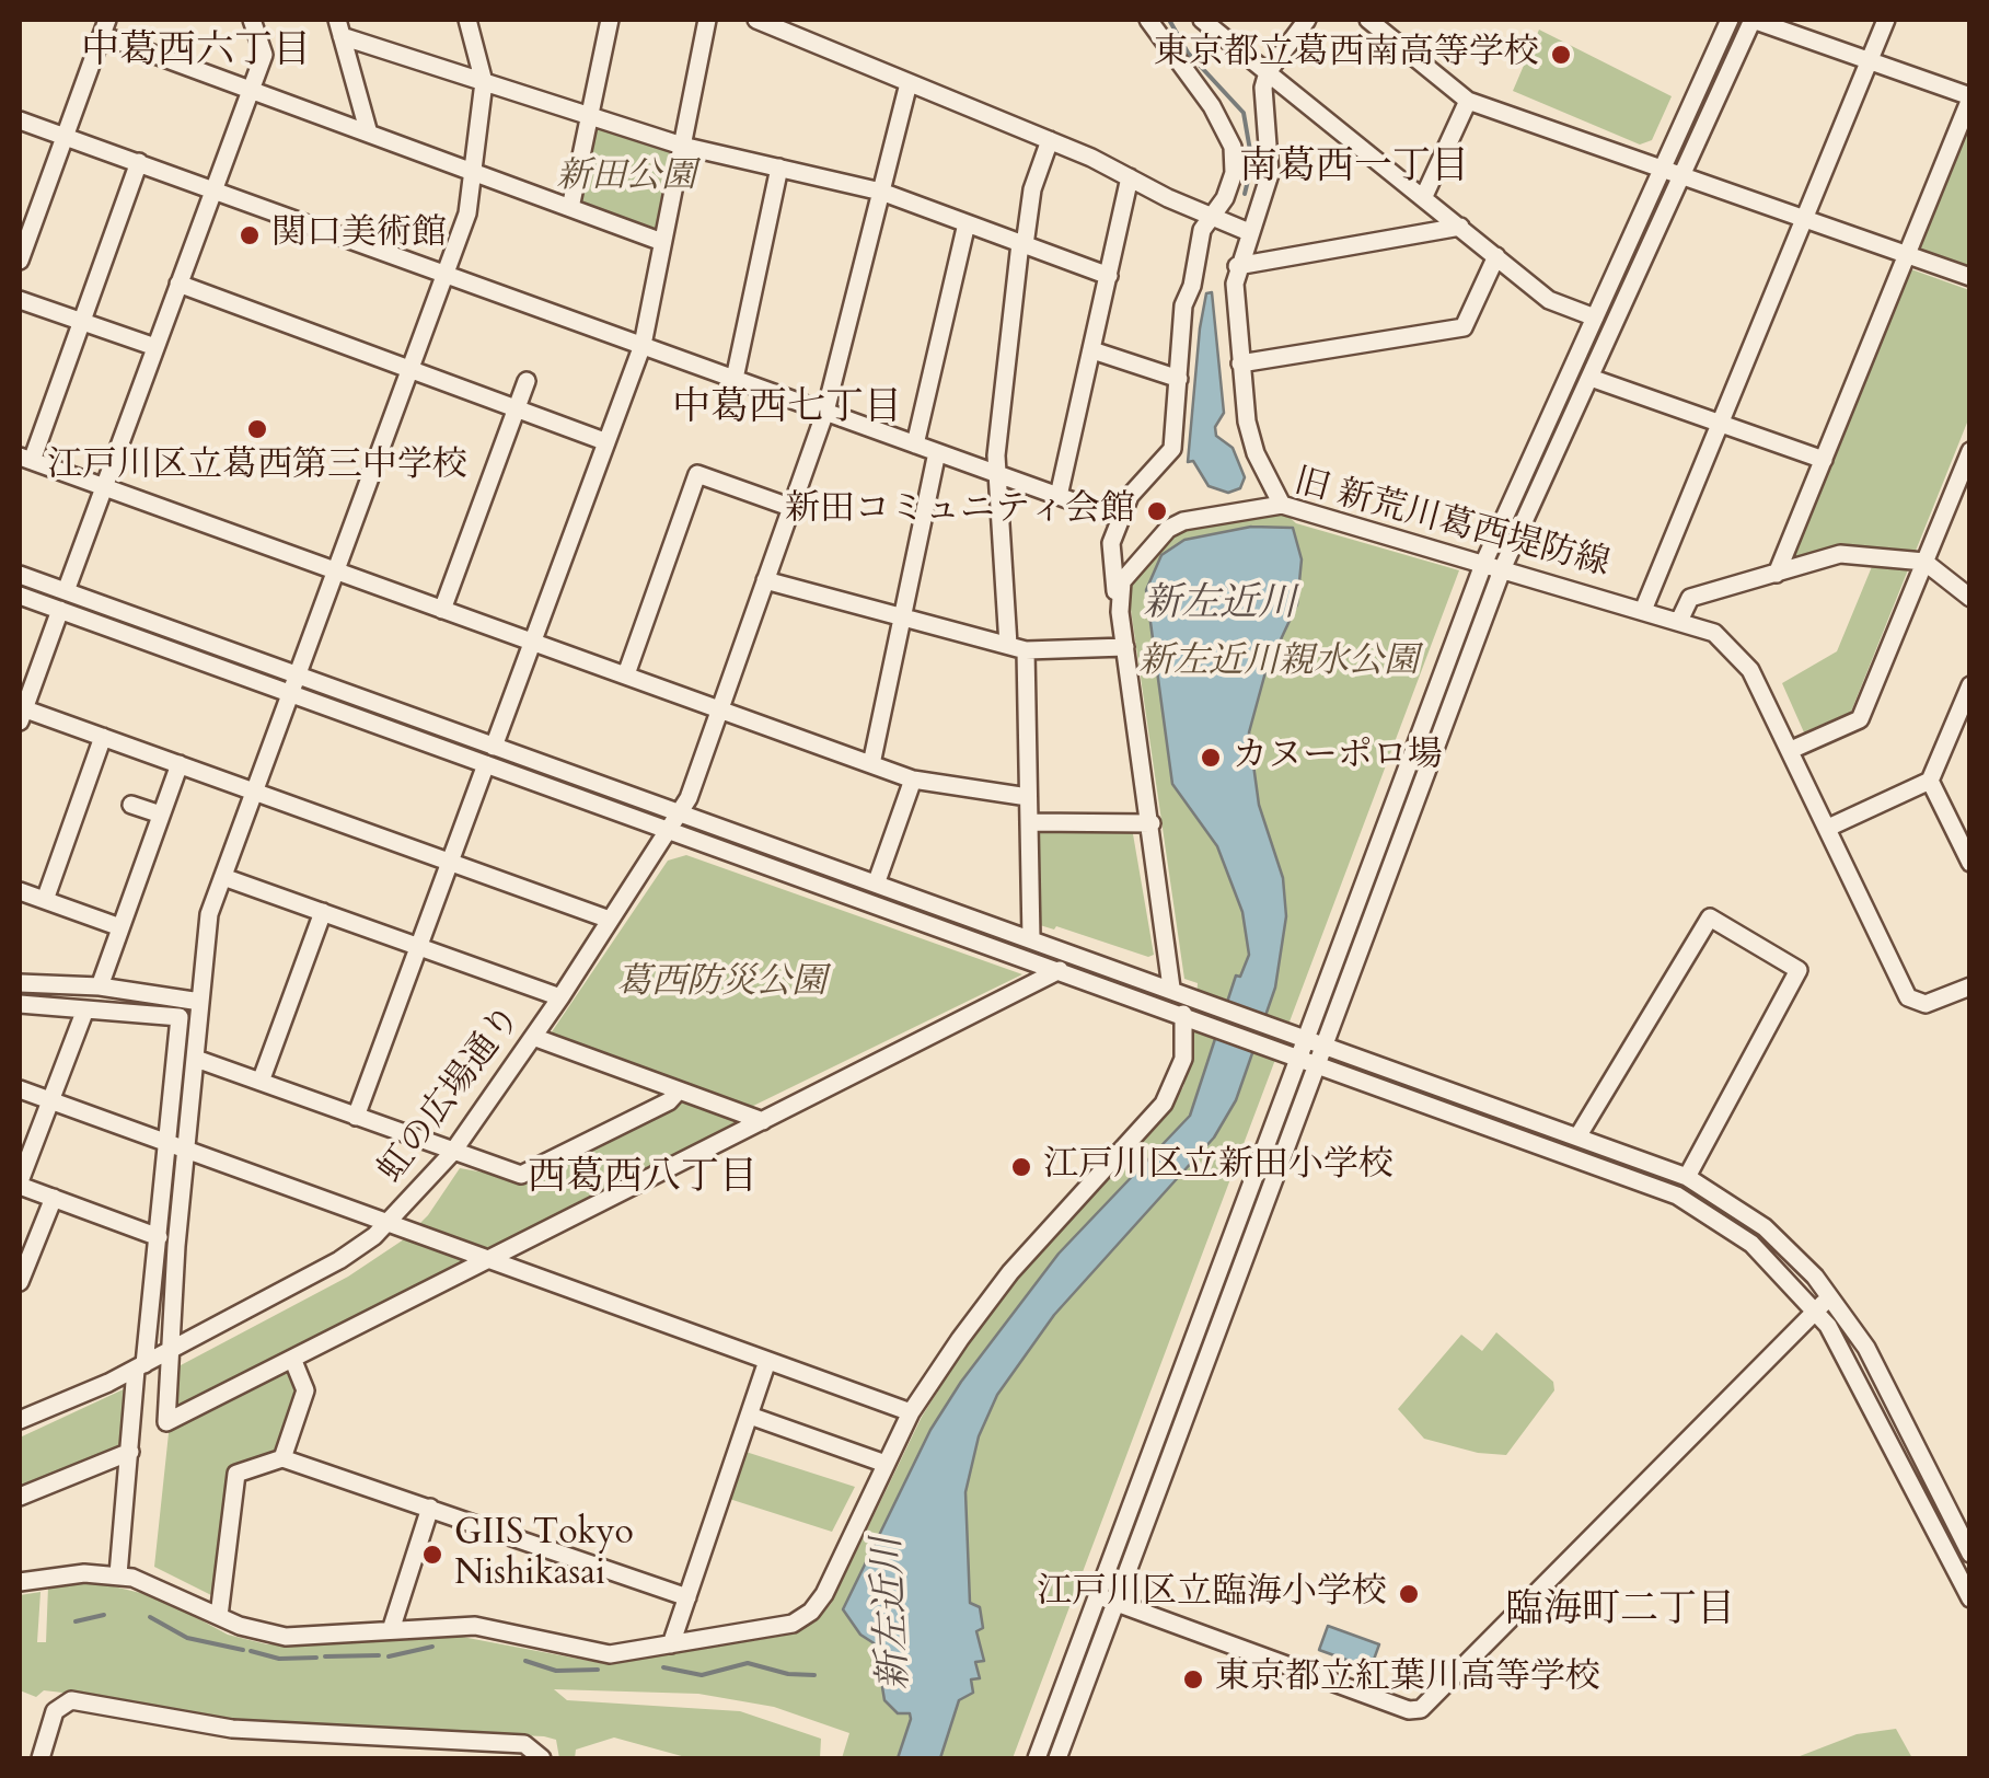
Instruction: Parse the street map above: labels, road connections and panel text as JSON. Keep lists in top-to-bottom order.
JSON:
{
  "streets": {
    "street": ["旧 新荒川葛西堤防線", "虹の広場通り"]
  },
  "districts": [
    "中葛西六丁目",
    "南葛西一丁目",
    "中葛西七丁目",
    "西葛西八丁目",
    "臨海町二丁目"
  ],
  "water": ["新左近川"],
  "parks": ["新田公園", "新左近川親水公園", "葛西防災公園"],
  "places": [
    "東京都立葛西南高等学校",
    "関口美術館",
    "江戸川区立葛西第三中学校",
    "新田コミュニティ会館",
    "カヌーポロ場",
    "江戸川区立新田小学校",
    "GIIS Tokyo Nishikasai",
    "江戸川区立臨海小学校",
    "東京都立紅葉川高等学校"
  ]
}
